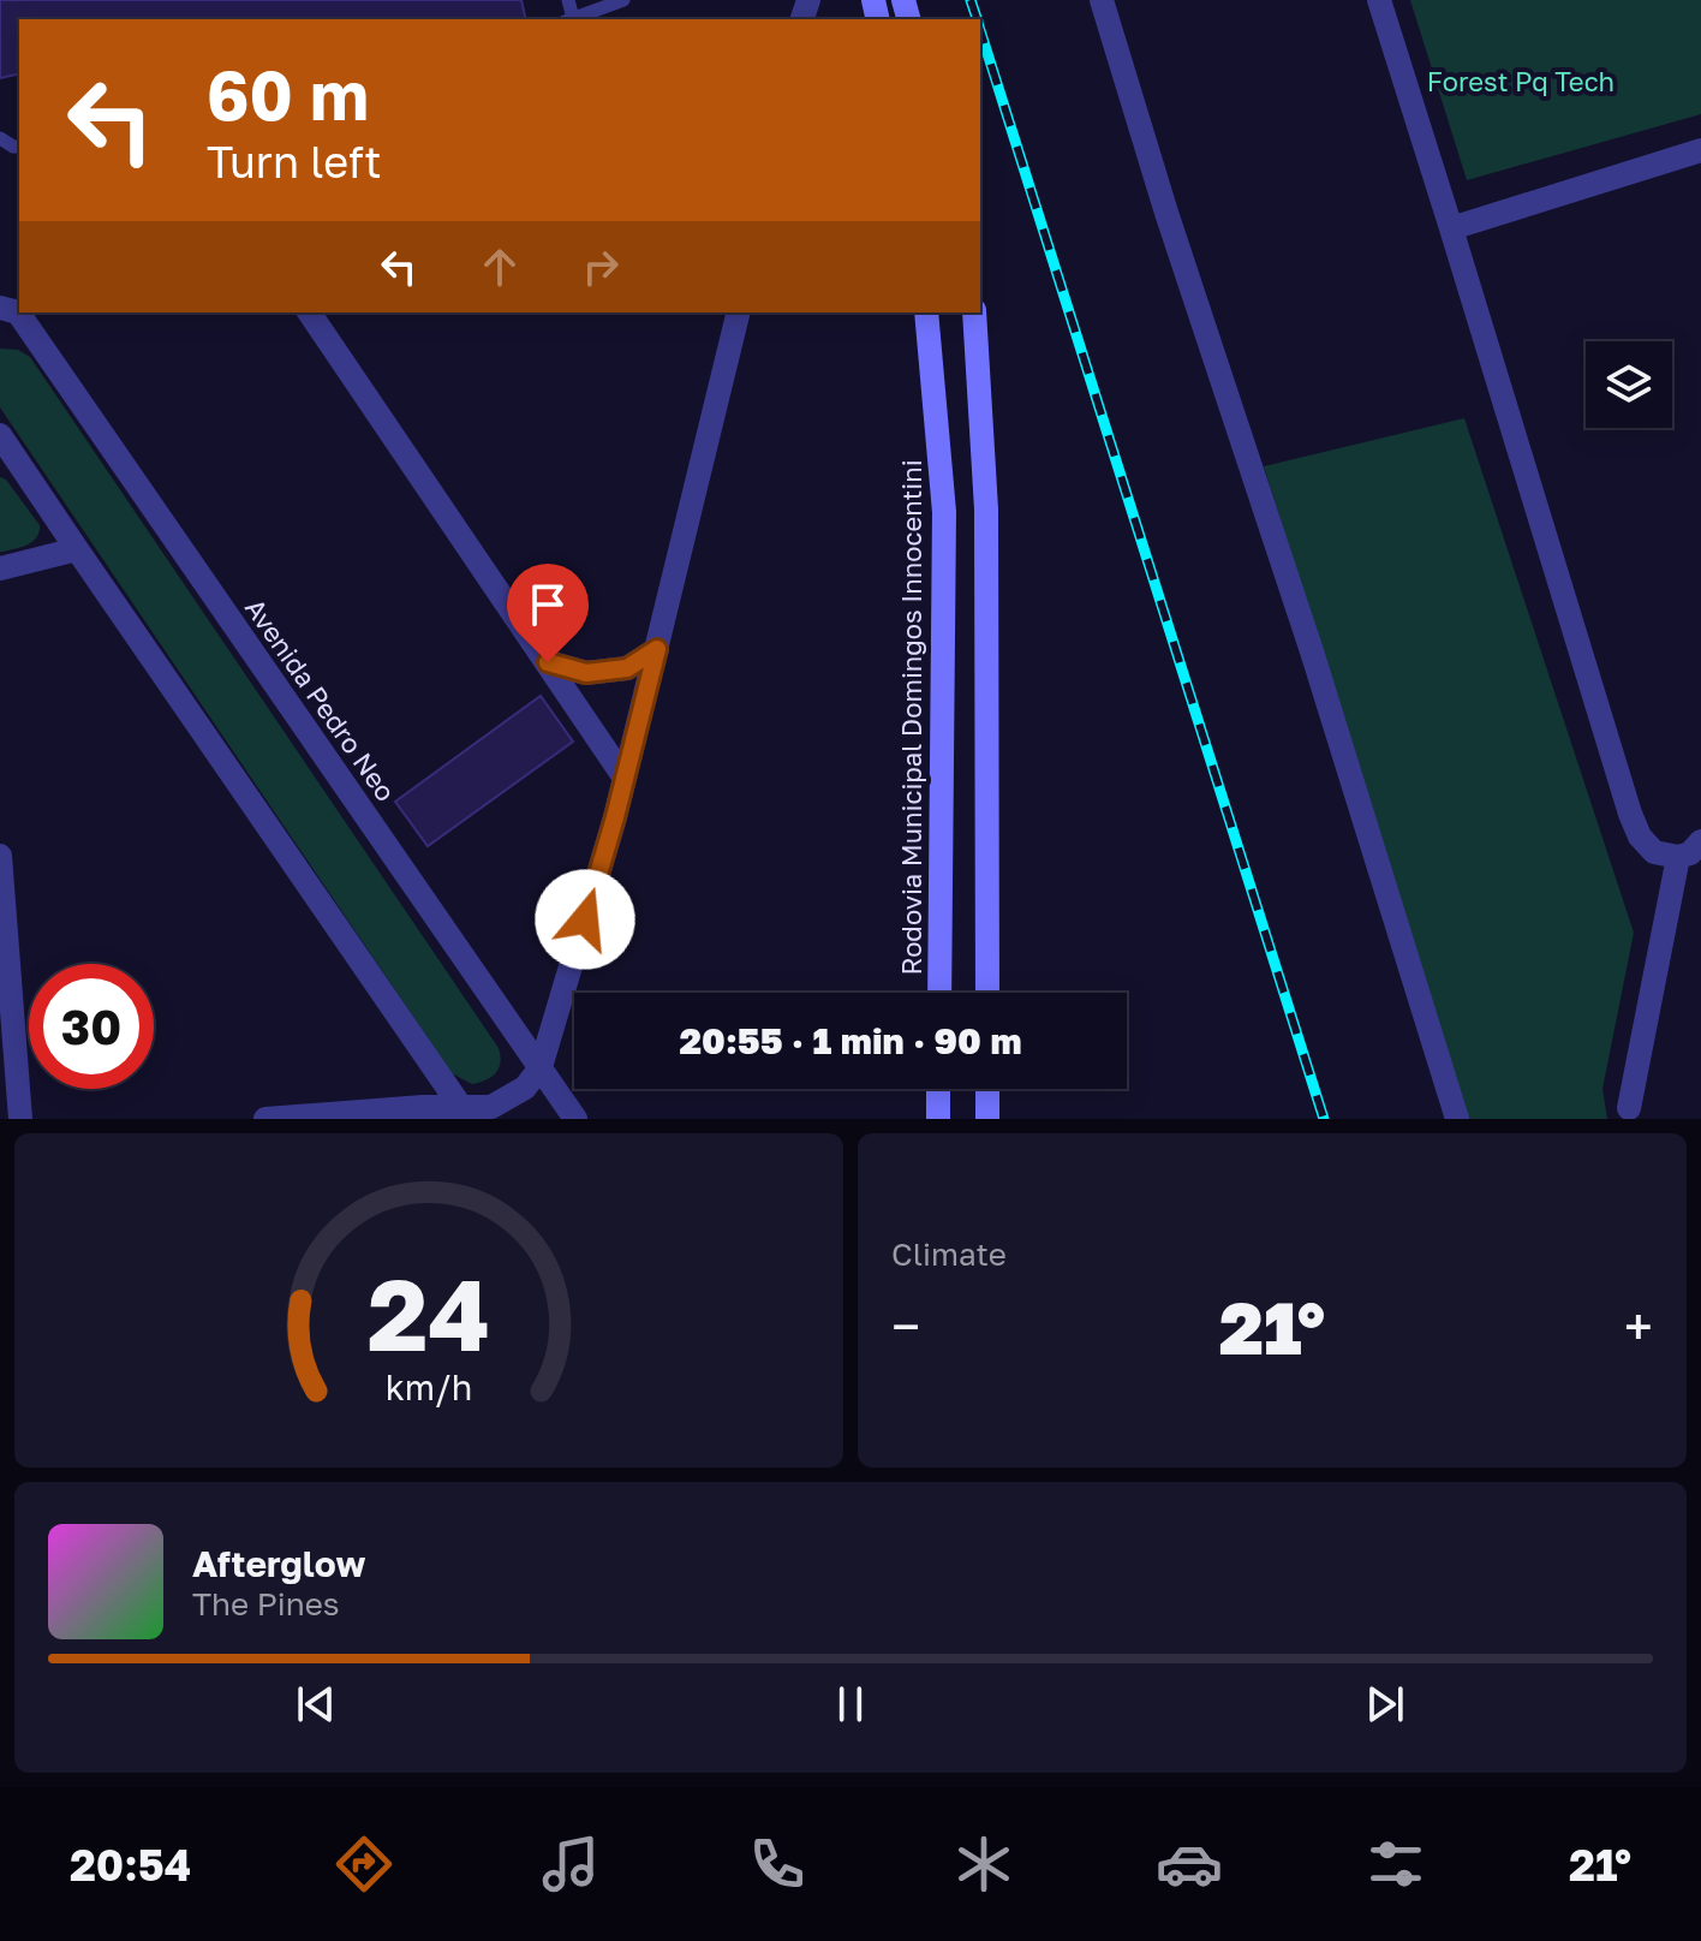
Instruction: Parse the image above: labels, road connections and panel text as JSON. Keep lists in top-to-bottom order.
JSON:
{
  "streets": {
    "main road": ["Rodovia Municipal Domingos Innocentini"],
    "street": ["Avenida Pedro Neo"]
  },
  "parks": ["Forest Pq Tech"],
  "page": {
    "turn": ["60 m", "Turn left"],
    "limit": "30",
    "trip": "20:55 · 1 min · 90 m",
    "tile": "Climate",
    "heat": ["−", "21°", "+"],
    "song": ["Afterglow", "The Pines"],
    "tabs": ["20:54", "21°"],
    "gauge": ["24", "km/h"]
  }
}
